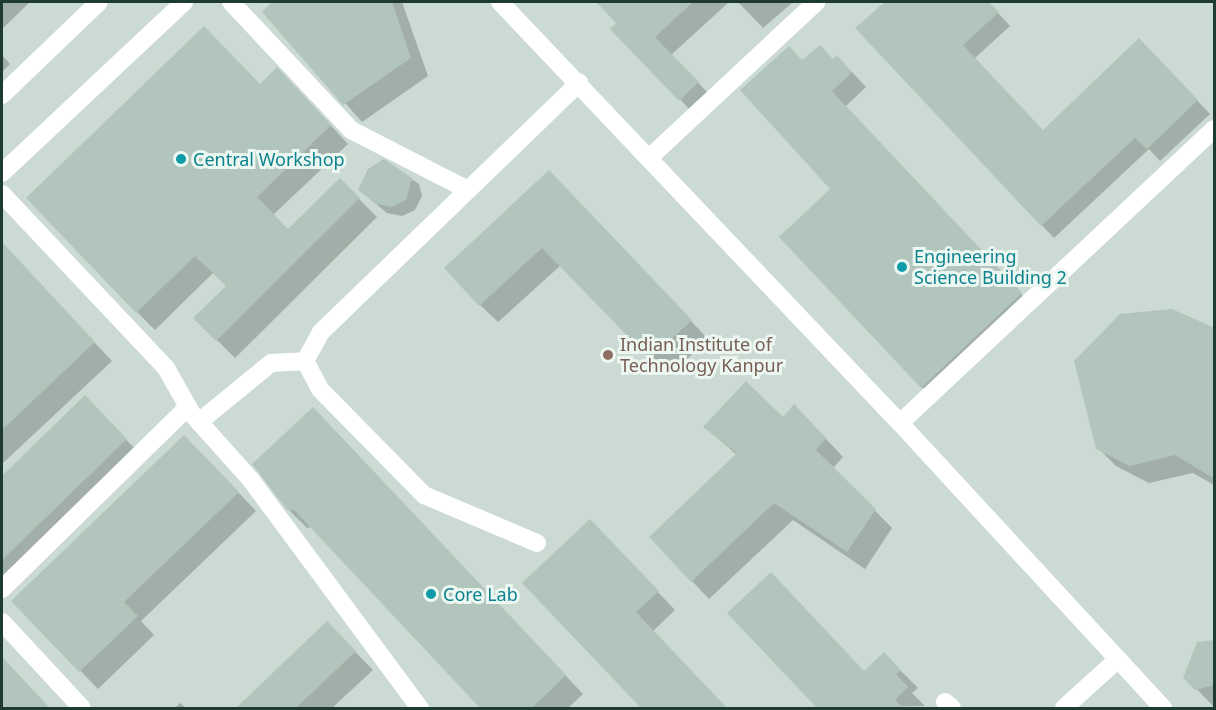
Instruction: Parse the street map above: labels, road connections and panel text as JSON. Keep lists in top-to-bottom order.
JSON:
{
  "places": [
    "Central Workshop",
    "Engineering Science Building 2",
    "Indian Institute of Technology Kanpur",
    "Core Lab"
  ]
}
